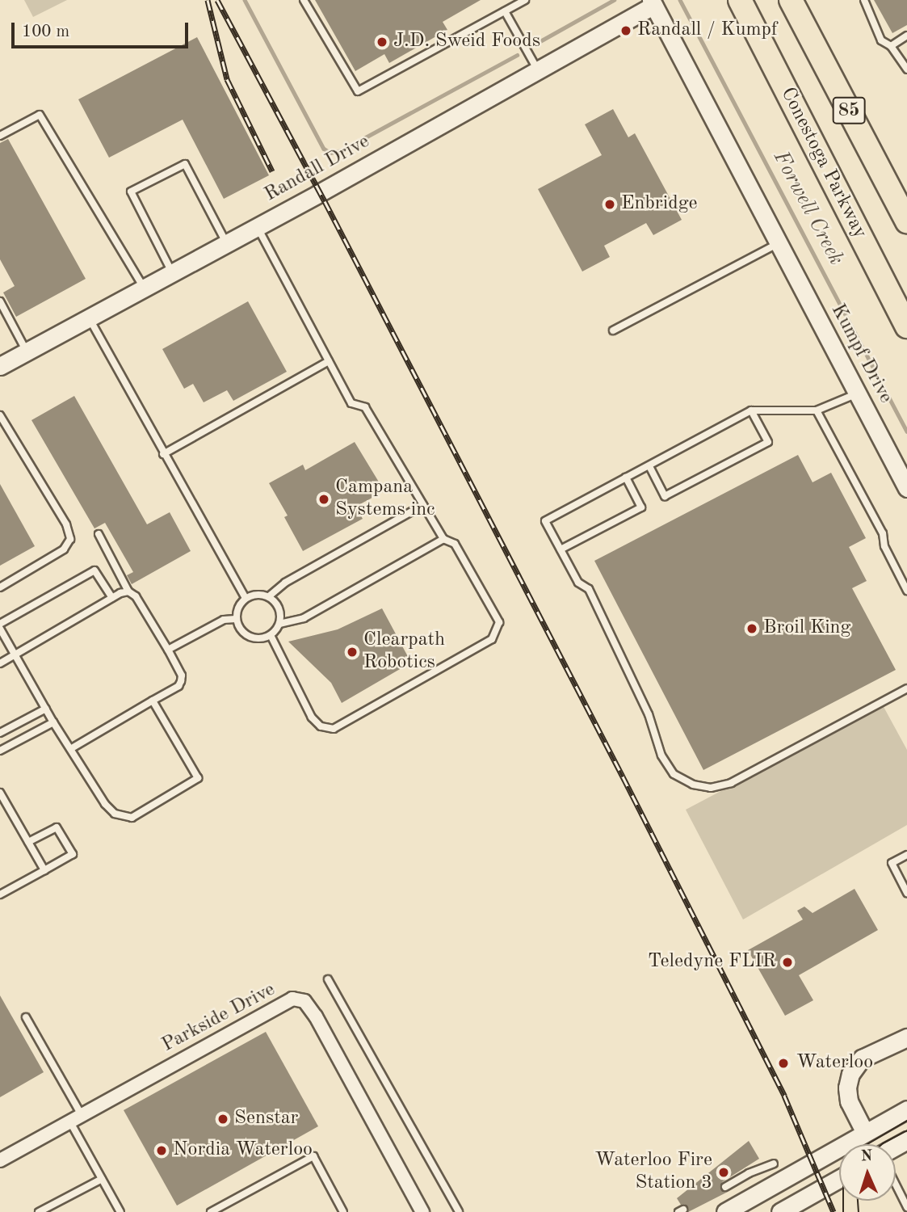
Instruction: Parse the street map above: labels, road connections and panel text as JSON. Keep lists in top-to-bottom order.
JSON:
{
  "streets": {
    "highway": ["85", "Conestoga Parkway"],
    "street": ["Randall Drive", "Kumpf Drive", "Parkside Drive"]
  },
  "crossings": [
    ["Randall Drive", "Kumpf Drive"]
  ],
  "water": ["Forwell Creek"],
  "places": [
    "Randall / Kumpf",
    "J.D. Sweid Foods",
    "Enbridge",
    "Campana Systems inc",
    "Broil King",
    "Clearpath Robotics",
    "Teledyne FLIR",
    "Waterloo",
    "Senstar",
    "Nordia Waterloo",
    "Waterloo Fire Station 3"
  ],
  "scale_bar": "100 m",
  "north": "top"
}
